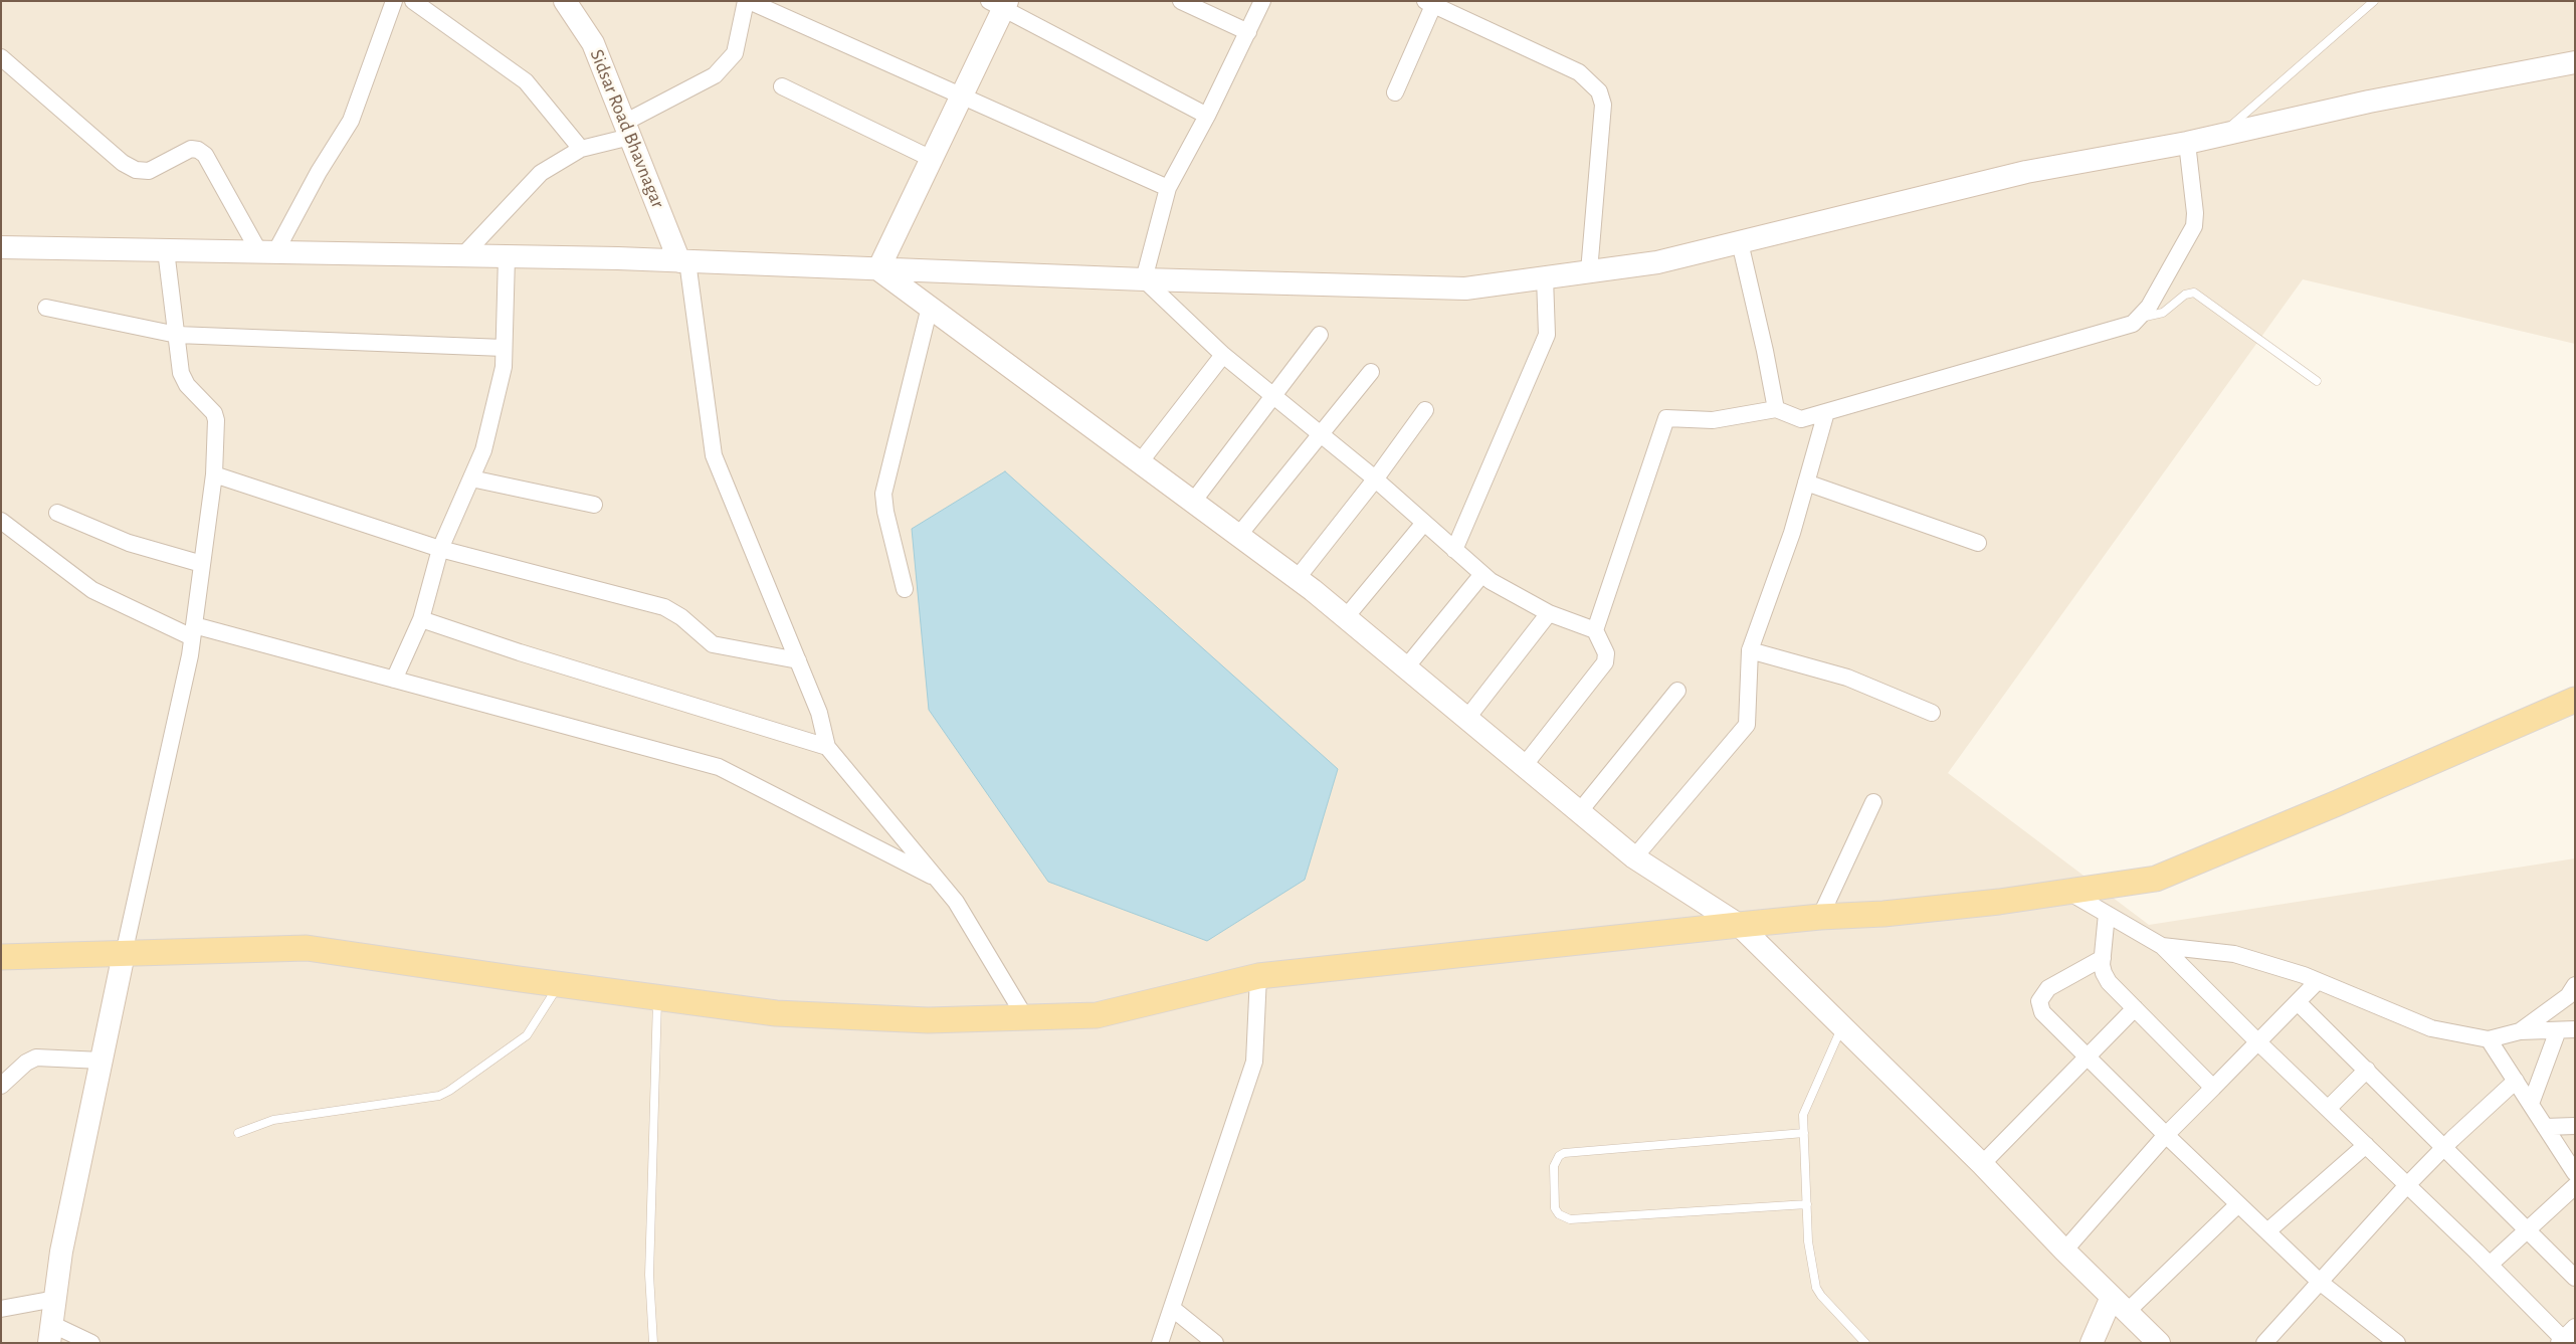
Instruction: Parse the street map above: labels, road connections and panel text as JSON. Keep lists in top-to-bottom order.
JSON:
{
  "streets": {
    "main road": ["Sidsar Road Bhavnagar"]
  }
}
